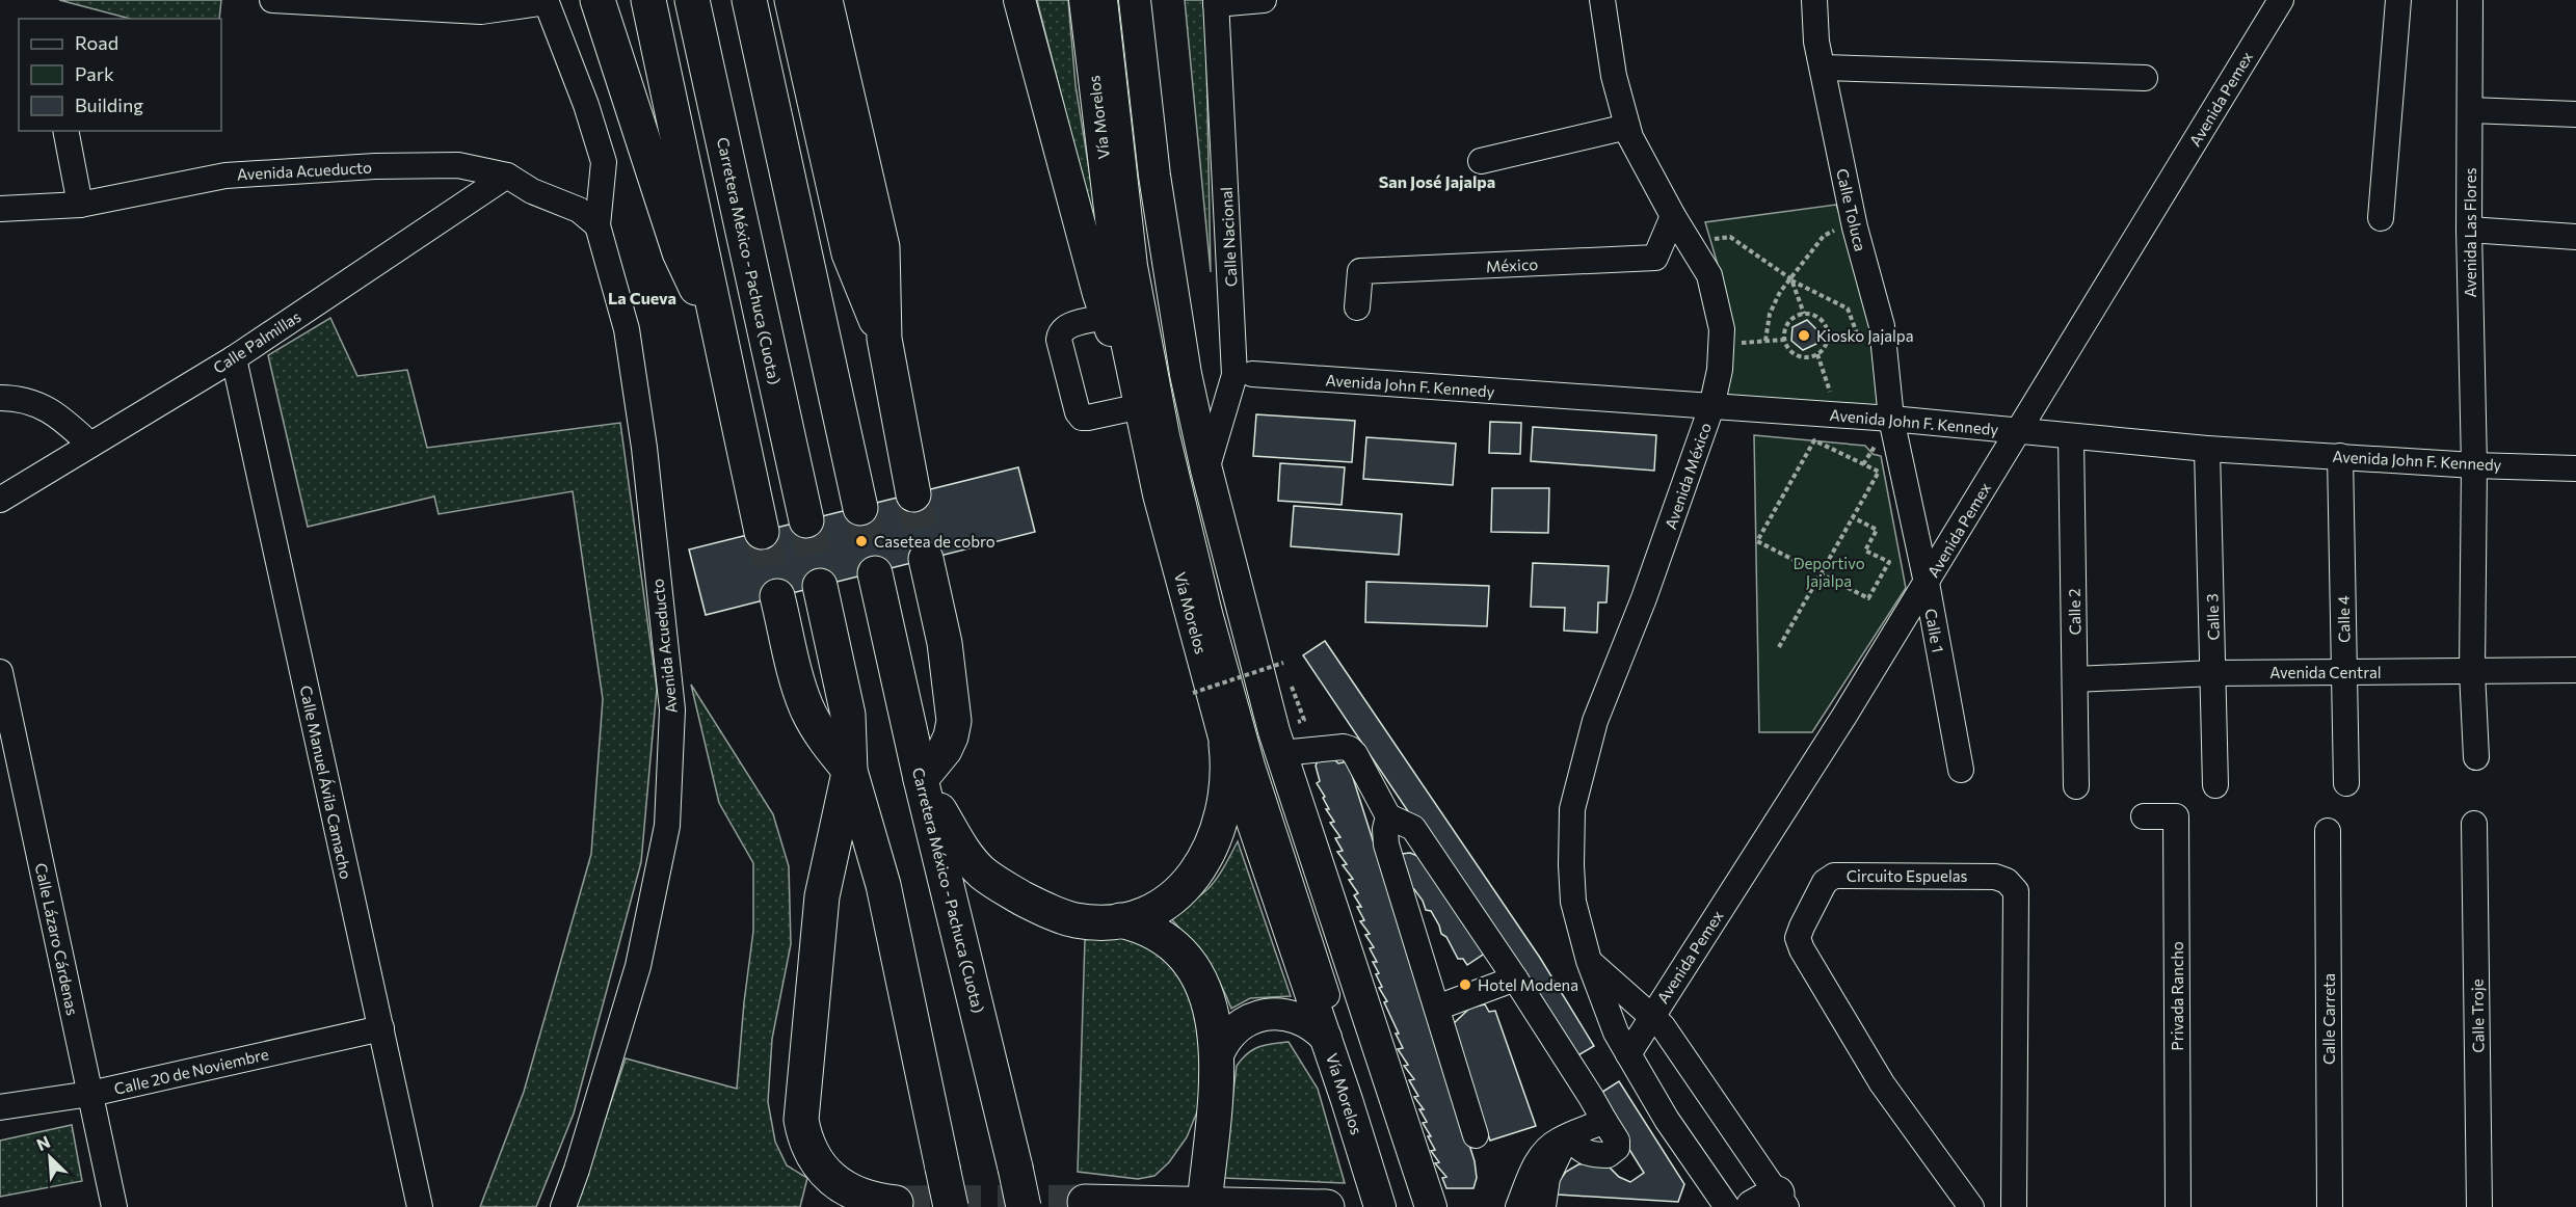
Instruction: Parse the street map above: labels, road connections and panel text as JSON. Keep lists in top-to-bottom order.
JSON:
{
  "streets": {
    "highway": ["Carretera México - Pachuca (Cuota)"],
    "main road": ["Vía Morelos"],
    "street": [
      "Avenida Pemex",
      "Avenida Acueducto",
      "Calle Toluca",
      "Avenida Las Flores",
      "Calle Nacional",
      "México",
      "Calle Palmillas",
      "Avenida John F. Kennedy",
      "Avenida México",
      "Calle 2",
      "Calle 3",
      "Calle 4",
      "Calle 1",
      "Avenida Central",
      "Calle Manuel Ávila Camacho",
      "Circuito Espuelas",
      "Calle Lázaro Cárdenas",
      "Privada Rancho",
      "Calle Troje",
      "Calle Carreta",
      "Calle 20 de Noviembre"
    ]
  },
  "crossings": [
    ["Avenida Pemex", "Avenida John F. Kennedy"],
    ["Avenida Pemex", "Avenida México"],
    ["Avenida Pemex", "Calle 1"],
    ["Vía Morelos", "Calle Nacional"],
    ["Avenida Acueducto", "Calle Palmillas"],
    ["Calle Toluca", "Avenida John F. Kennedy"],
    ["Calle Toluca", "Calle 1"],
    ["Avenida Las Flores", "Avenida John F. Kennedy"],
    ["Avenida Las Flores", "Avenida Central"],
    ["México", "Avenida México"],
    ["Calle Palmillas", "Calle Manuel Ávila Camacho"],
    ["Avenida John F. Kennedy", "Avenida México"],
    ["Avenida John F. Kennedy", "Calle 2"],
    ["Avenida John F. Kennedy", "Calle 3"],
    ["Avenida John F. Kennedy", "Calle 4"],
    ["Avenida John F. Kennedy", "Calle 1"],
    ["Calle 2", "Avenida Central"],
    ["Calle 3", "Avenida Central"],
    ["Calle 4", "Avenida Central"],
    ["Calle Manuel Ávila Camacho", "Calle 20 de Noviembre"],
    ["Calle Lázaro Cárdenas", "Calle 20 de Noviembre"]
  ],
  "districts": ["San José Jajalpa", "La Cueva"],
  "parks": ["Deportivo Jajalpa"],
  "places": ["Kiosko Jajalpa", "Casetea de cobro", "Hotel Modena"],
  "legend": ["Road", "Park", "Building"],
  "north": "top left"
}
